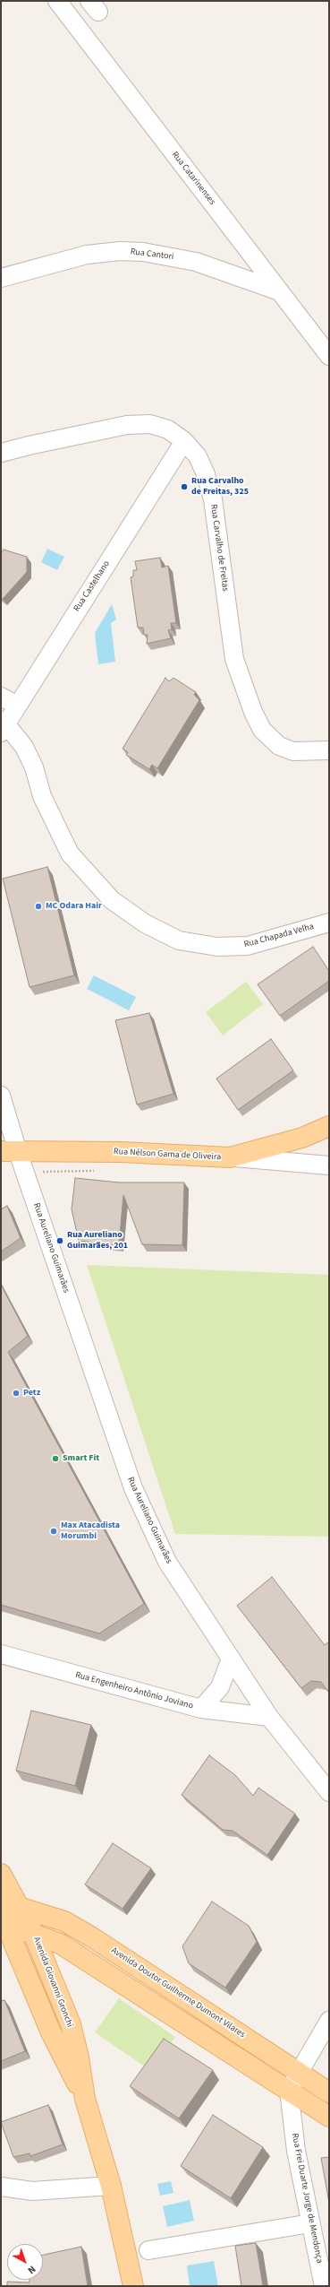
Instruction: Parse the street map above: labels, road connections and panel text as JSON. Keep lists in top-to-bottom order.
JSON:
{
  "streets": {
    "main road": ["Rua Nélson Gama de Oliveira", "Avenida Giovanni Gronchi", "Avenida Doutor Guilherme Dumont Vilares"],
    "street": [
      "Rua Catarinenses",
      "Rua Cantori",
      "Rua Carvalho de Freitas",
      "Rua Castelhano",
      "Rua Chapada Velha",
      "Rua Aureliano Guimarães",
      "Rua Engenheiro Antônio Joviano",
      "Rua Frei Duarte Jorge de Mendonça"
    ]
  },
  "crossings": [
    ["Rua Catarinenses", "Rua Cantori"],
    ["Rua Carvalho de Freitas", "Rua Castelhano"],
    ["Rua Castelhano", "Rua Chapada Velha"],
    ["Rua Nélson Gama de Oliveira", "Rua Aureliano Guimarães"],
    ["Rua Aureliano Guimarães", "Rua Engenheiro Antônio Joviano"],
    ["Avenida Giovanni Gronchi", "Avenida Doutor Guilherme Dumont Vilares"]
  ],
  "places": [
    "Rua Carvalho de Freitas, 325",
    "MC Odara Hair",
    "Rua Aureliano Guimarães, 201",
    "Petz",
    "Smart Fit",
    "Max Atacadista Morumbi"
  ],
  "north": "bottom right"
}
